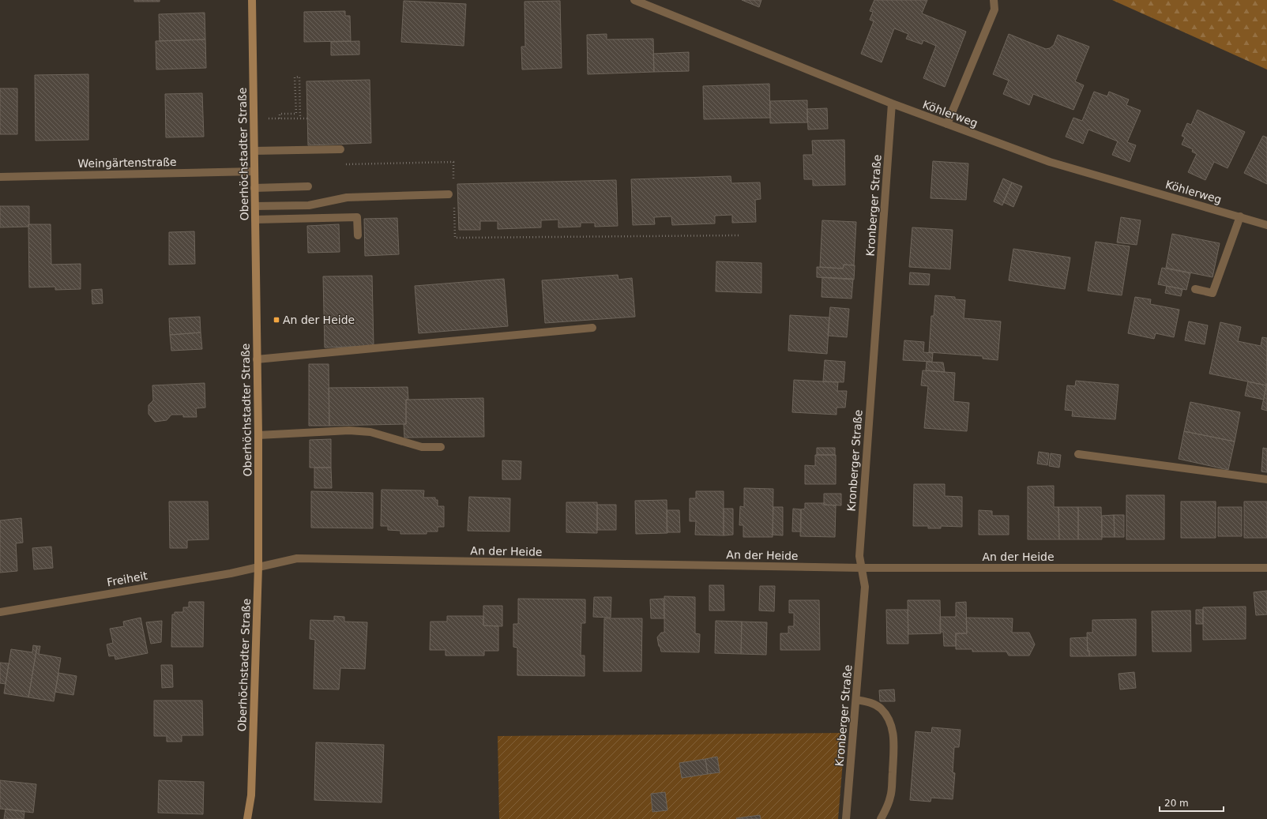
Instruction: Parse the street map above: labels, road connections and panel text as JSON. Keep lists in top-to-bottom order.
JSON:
{
  "streets": {
    "street": [
      "Köhlerweg",
      "Oberhöchstadter Straße",
      "Weingärtenstraße",
      "Kronberger Straße",
      "An der Heide",
      "Freiheit"
    ]
  },
  "crossings": [
    ["Köhlerweg", "Kronberger Straße"],
    ["Oberhöchstadter Straße", "Weingärtenstraße"],
    ["Oberhöchstadter Straße", "An der Heide"],
    ["Oberhöchstadter Straße", "Freiheit"],
    ["Kronberger Straße", "An der Heide"],
    ["An der Heide", "Freiheit"]
  ],
  "places": {
    "transit": ["An der Heide"]
  },
  "scale_bar": "20 m"
}
